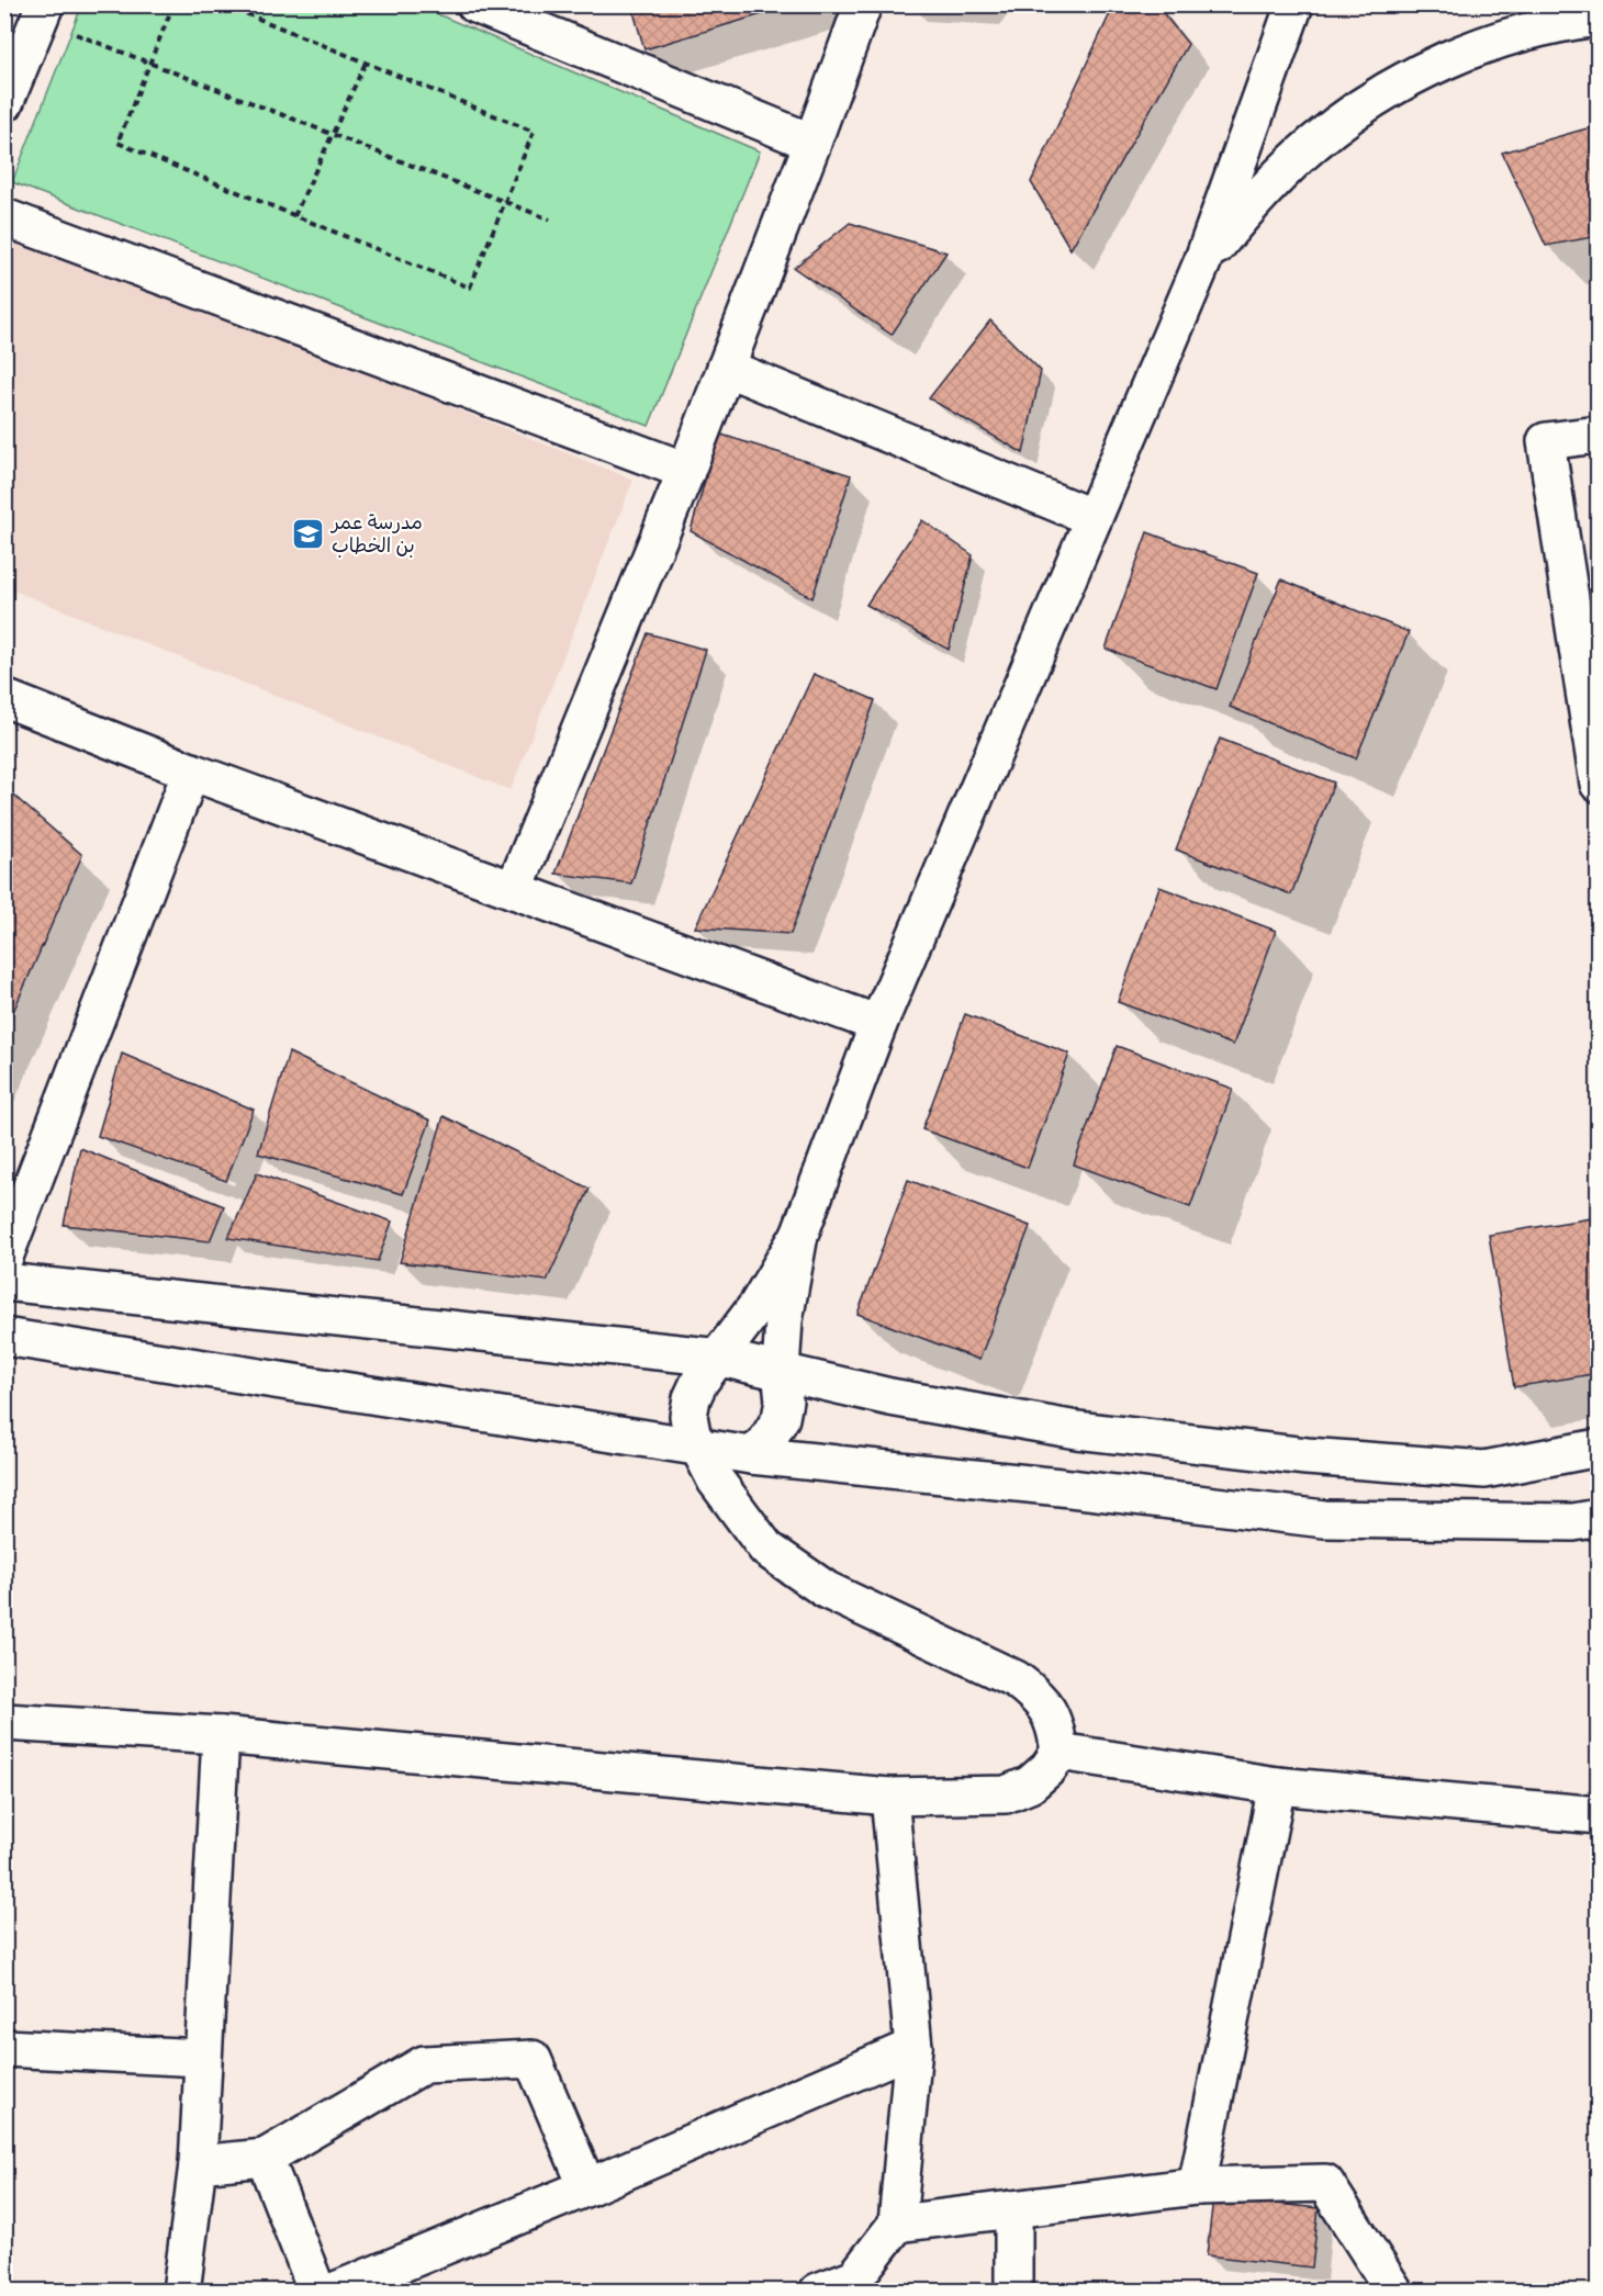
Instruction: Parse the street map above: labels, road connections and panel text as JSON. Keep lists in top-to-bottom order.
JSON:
{
  "places": {
    "school or university": ["مدرسة عمر بن الخطاب"]
  }
}
